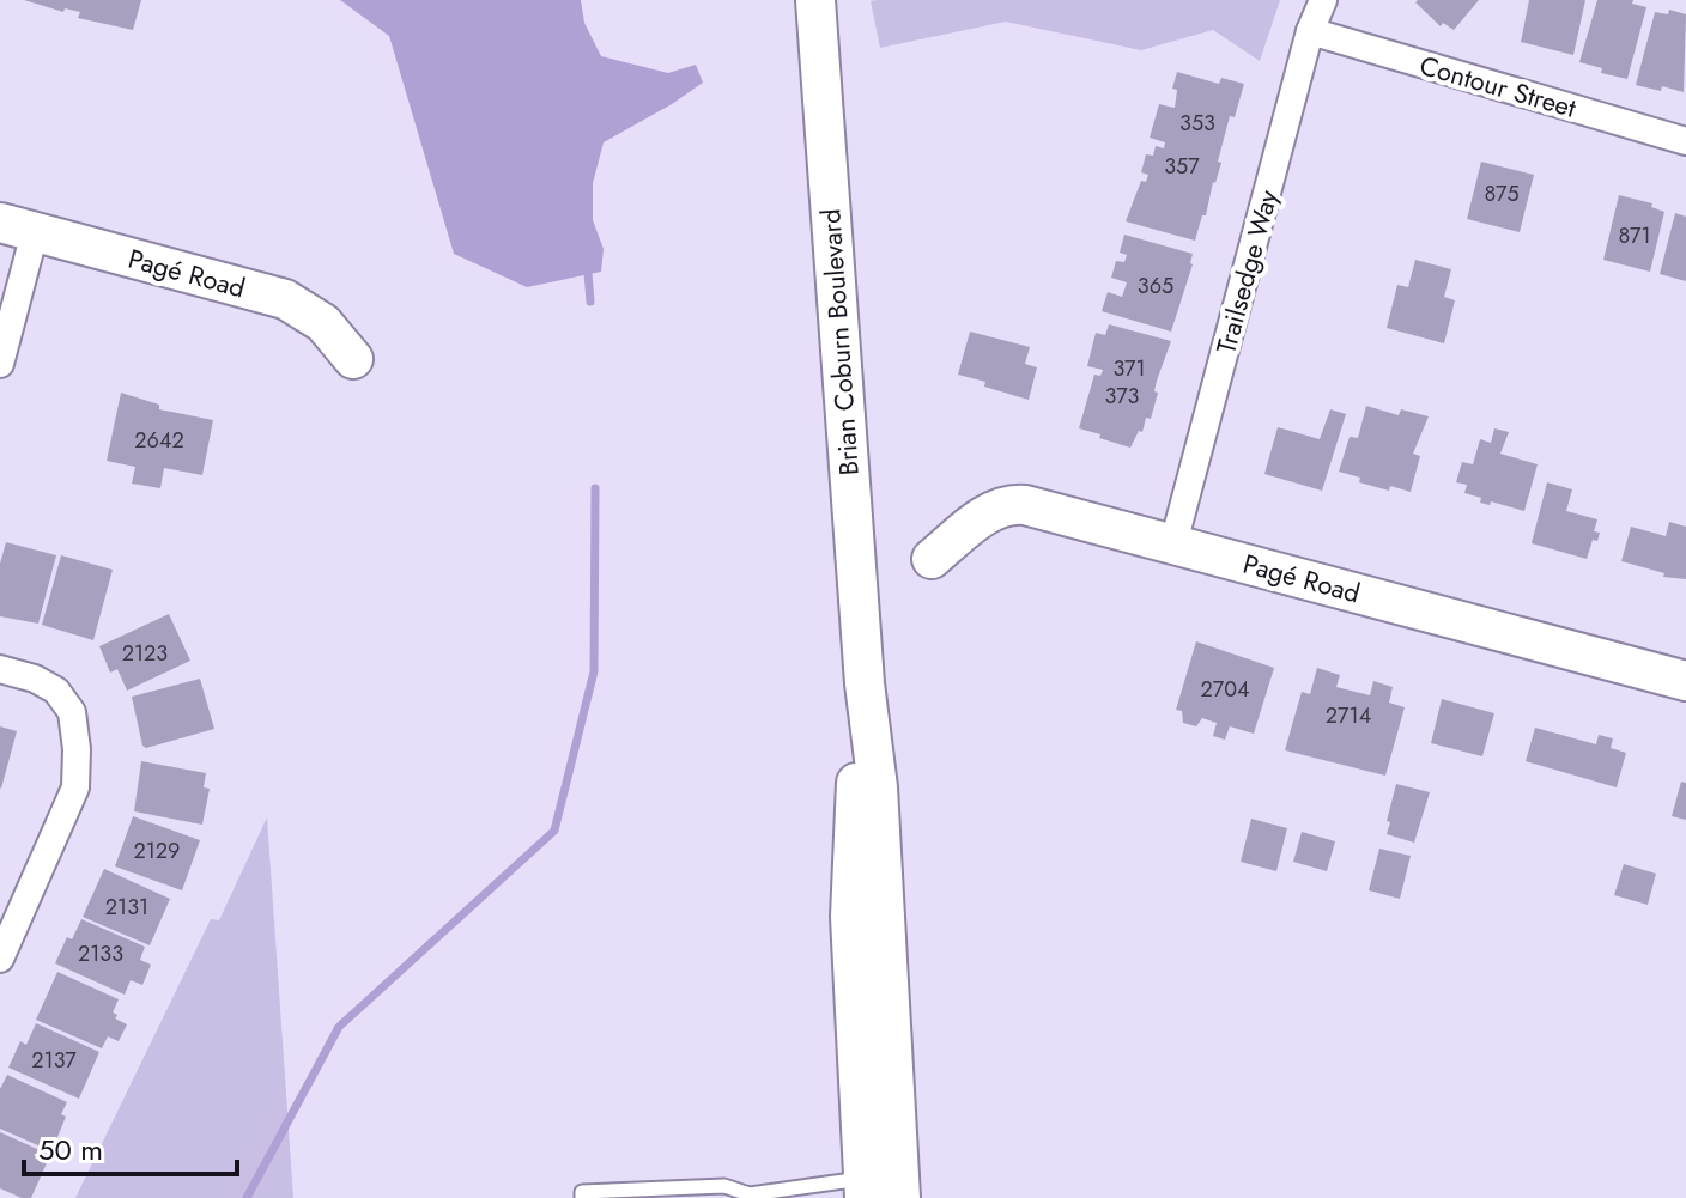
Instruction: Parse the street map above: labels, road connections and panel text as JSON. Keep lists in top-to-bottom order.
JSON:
{
  "streets": {
    "main road": ["Pagé Road", "Brian Coburn Boulevard"],
    "street": ["Contour Street", "Trailsedge Way"]
  },
  "crossings": [
    ["Contour Street", "Trailsedge Way"],
    ["Trailsedge Way", "Pagé Road"]
  ],
  "house_numbers": [
    "353",
    "357",
    "875",
    "871",
    "365",
    "371",
    "373",
    "2642",
    "2123",
    "2704",
    "2714",
    "2129",
    "2131",
    "2133",
    "2137"
  ],
  "scale_bar": "50 m"
}
